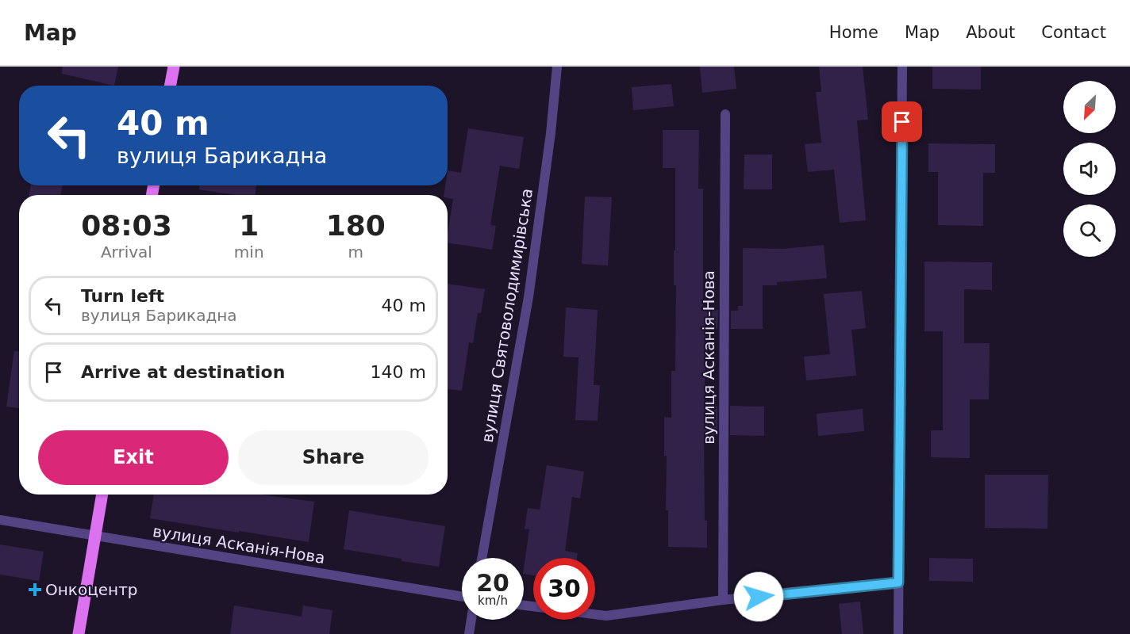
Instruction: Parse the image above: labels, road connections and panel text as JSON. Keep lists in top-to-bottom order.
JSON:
{
  "streets": {
    "street": ["вулиця Святоволодимирівська", "вулиця Асканія-Нова"]
  },
  "places": {
    "health": ["Онкоцентр"]
  },
  "north": "bottom left",
  "page": {
    "header": "Map",
    "nav": [
      "Home",
      "Map",
      "About",
      "Contact"
    ],
    "turn": ["40 m", "вулиця Барикадна"],
    "eta": [
      "08:03",
      "Arrival",
      "1",
      "min",
      "180",
      "m"
    ],
    "list": [
      {
        "name": "Turn left",
        "note": "вулиця Барикадна",
        "value": "40 m"
      },
      {
        "name": "Arrive at destination",
        "value": "140 m"
      }
    ],
    "buttons": ["Exit", "Share"],
    "speed": "20 km/h",
    "limit": "30"
  }
}
